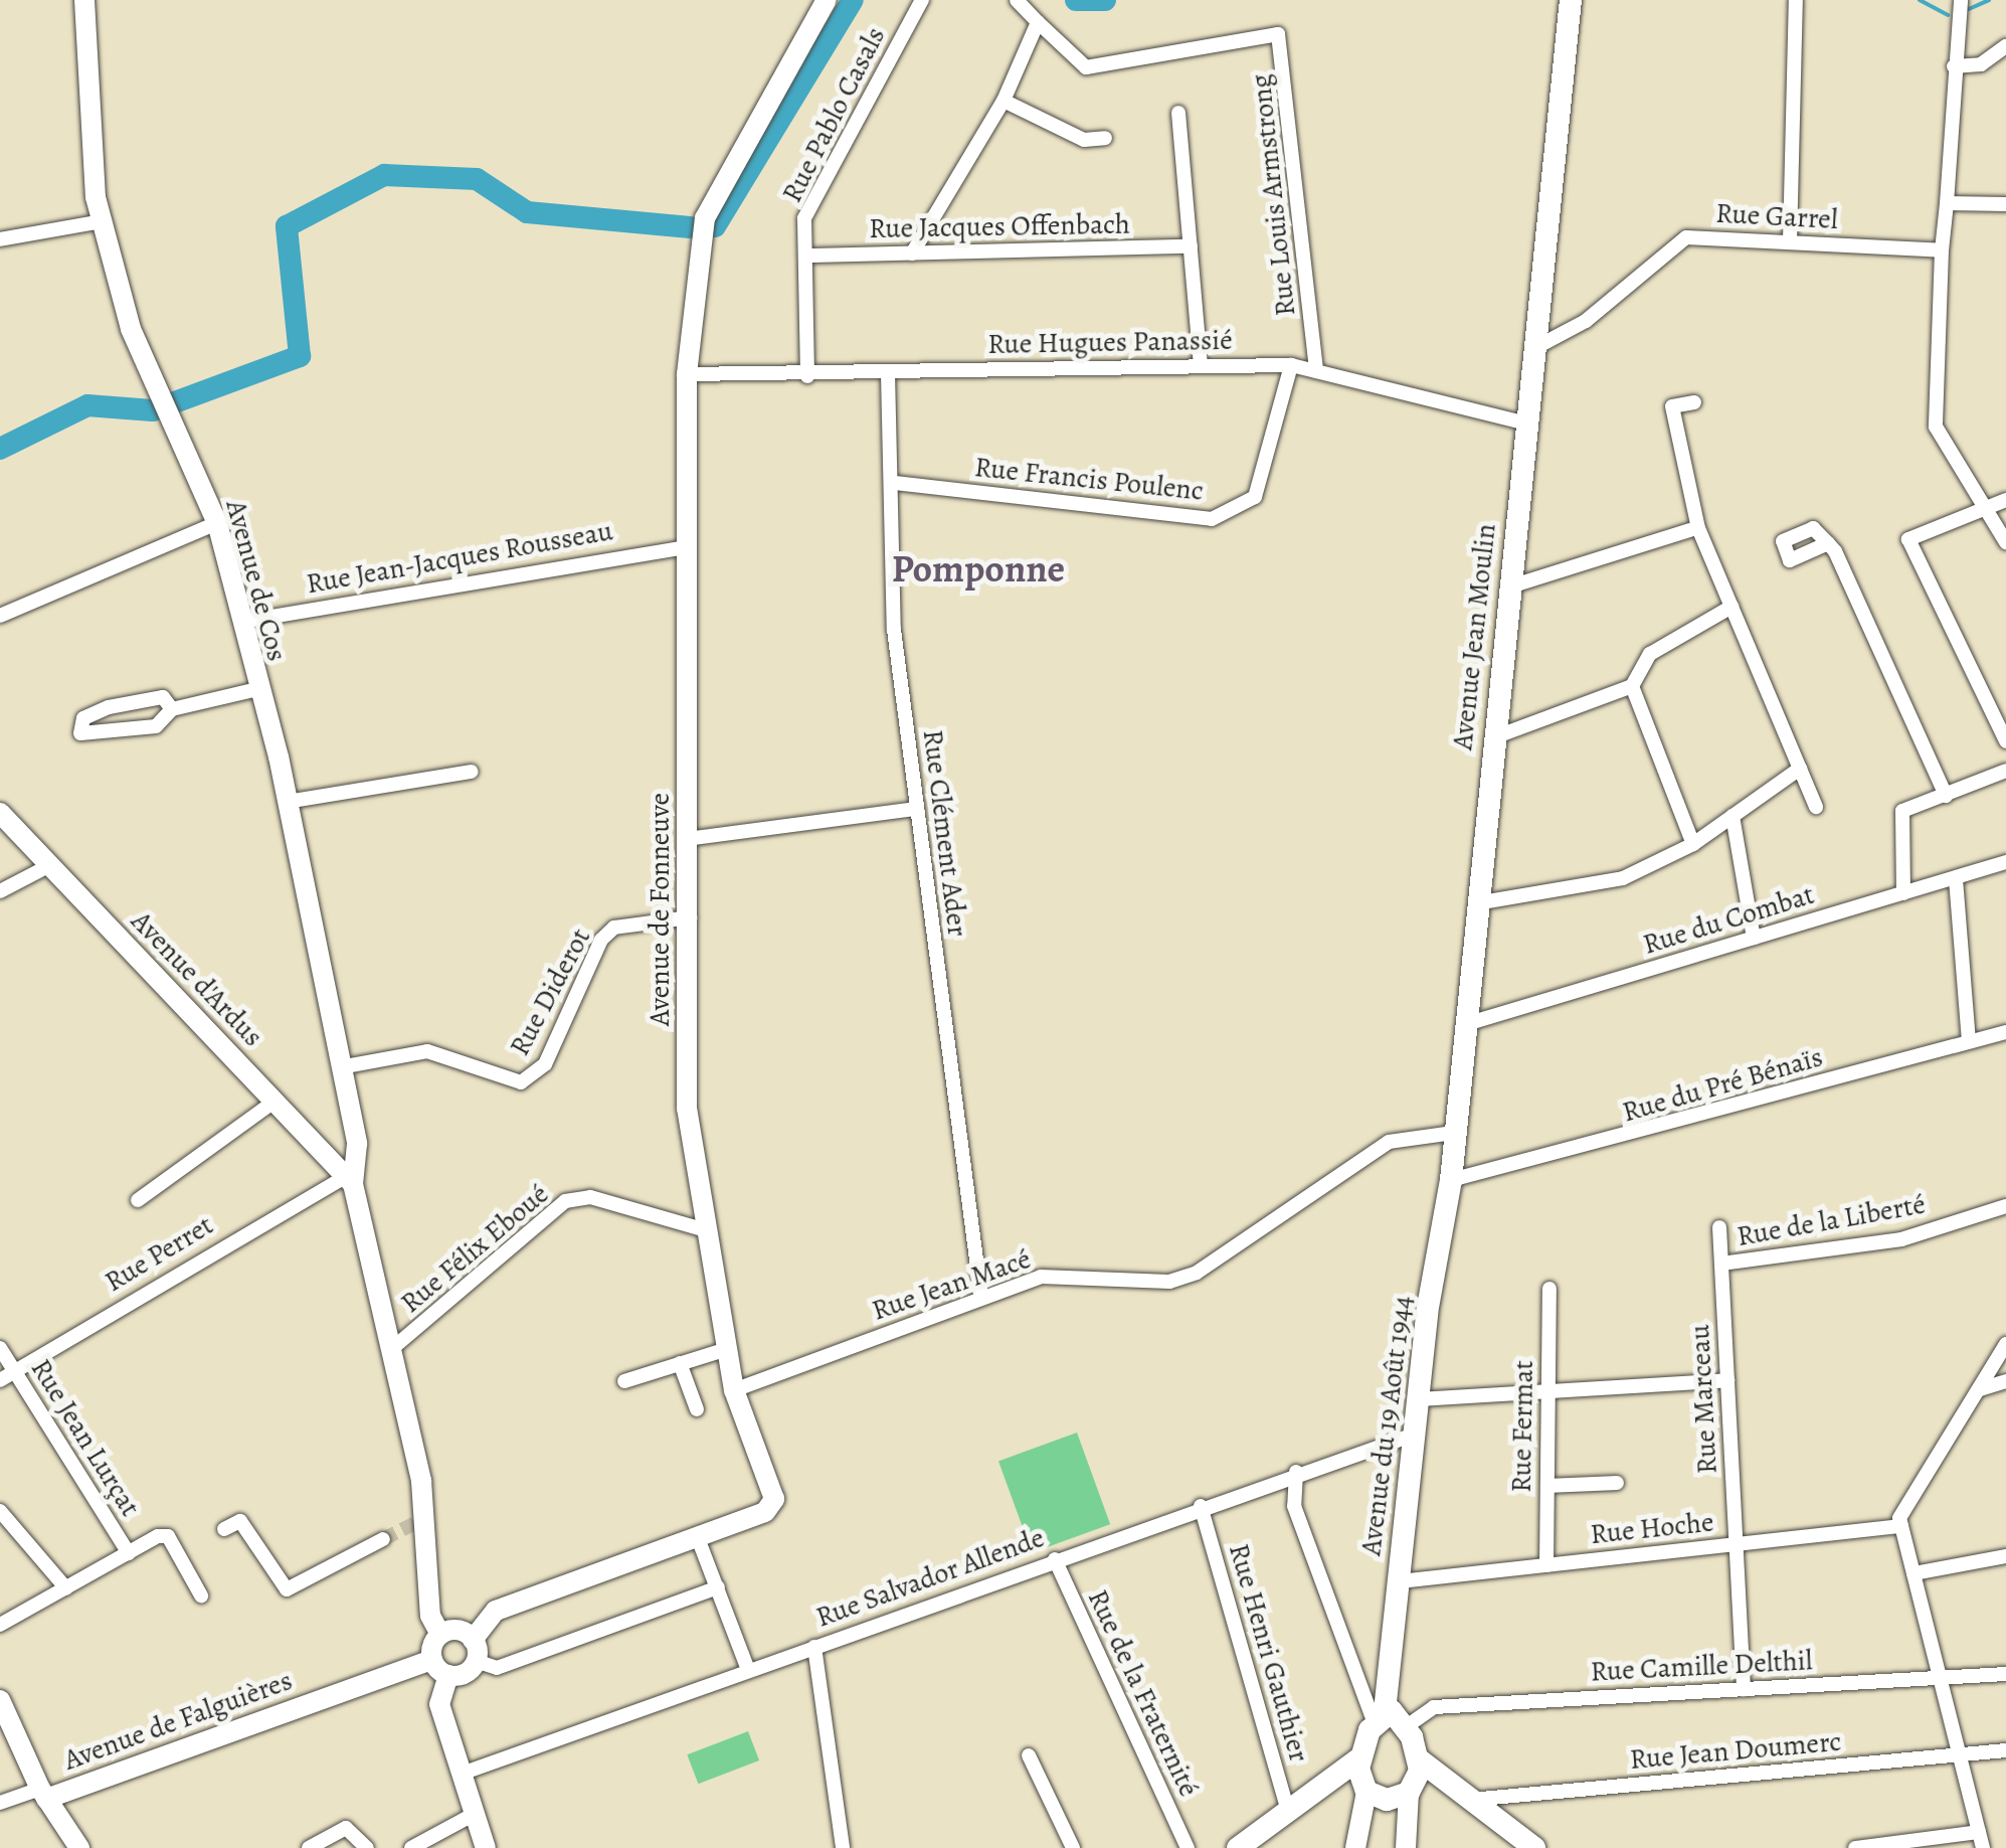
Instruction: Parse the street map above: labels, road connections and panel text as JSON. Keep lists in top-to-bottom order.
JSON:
{
  "streets": {
    "main road": ["Avenue Jean Moulin", "Avenue du 19 Août 1944"],
    "street": [
      "Rue Pablo Casals",
      "Rue Louis Armstrong",
      "Rue Garrel",
      "Rue Jacques Offenbach",
      "Rue Hugues Panassié",
      "Rue Francis Poulenc",
      "Rue Jean-Jacques Rousseau",
      "Avenue de Cos",
      "Rue Clément Ader",
      "Avenue de Fonneuve",
      "Rue du Combat",
      "Avenue d'Ardus",
      "Rue Diderot",
      "Rue du Pré Bénaïs",
      "Rue de la Liberté",
      "Rue Félix Eboué",
      "Rue Perret",
      "Rue Jean Macé",
      "Rue Marceau",
      "Rue Fermat",
      "Rue Jean Lurçat",
      "Rue Hoche",
      "Rue Salvador Allende",
      "Rue Henri Gauthier",
      "Rue Camille Delthil",
      "Rue de la Fraternité",
      "Avenue de Falguières",
      "Rue Jean Doumerc"
    ]
  },
  "crossings": [
    ["Rue Pablo Casals", "Rue Jacques Offenbach"],
    ["Rue Pablo Casals", "Rue Hugues Panassié"],
    ["Rue Louis Armstrong", "Rue Hugues Panassié"],
    ["Rue Garrel", "Avenue Jean Moulin"],
    ["Rue Hugues Panassié", "Rue Francis Poulenc"],
    ["Rue Hugues Panassié", "Avenue Jean Moulin"],
    ["Rue Hugues Panassié", "Rue Clément Ader"],
    ["Rue Hugues Panassié", "Avenue de Fonneuve"],
    ["Rue Francis Poulenc", "Rue Clément Ader"],
    ["Rue Jean-Jacques Rousseau", "Avenue de Cos"],
    ["Rue Jean-Jacques Rousseau", "Avenue de Fonneuve"],
    ["Avenue de Cos", "Avenue d'Ardus"],
    ["Avenue de Cos", "Rue Diderot"],
    ["Avenue de Cos", "Rue Perret"],
    ["Avenue Jean Moulin", "Rue du Combat"],
    ["Avenue Jean Moulin", "Rue du Pré Bénaïs"],
    ["Avenue Jean Moulin", "Rue Jean Macé"],
    ["Avenue Jean Moulin", "Avenue du 19 Août 1944"],
    ["Rue Clément Ader", "Rue Jean Macé"],
    ["Avenue de Fonneuve", "Rue Diderot"],
    ["Avenue de Fonneuve", "Rue Félix Eboué"],
    ["Avenue de Fonneuve", "Rue Jean Macé"],
    ["Avenue de Fonneuve", "Avenue de Falguières"],
    ["Avenue d'Ardus", "Rue Perret"],
    ["Rue de la Liberté", "Rue Marceau"],
    ["Rue Perret", "Rue Jean Lurçat"],
    ["Rue Marceau", "Rue Hoche"],
    ["Rue Marceau", "Rue Camille Delthil"],
    ["Avenue du 19 Août 1944", "Rue Hoche"],
    ["Avenue du 19 Août 1944", "Rue Salvador Allende"],
    ["Avenue du 19 Août 1944", "Rue Camille Delthil"],
    ["Rue Fermat", "Rue Hoche"],
    ["Rue Salvador Allende", "Rue Henri Gauthier"],
    ["Rue Salvador Allende", "Rue de la Fraternité"]
  ],
  "districts": ["Pomponne"]
}
